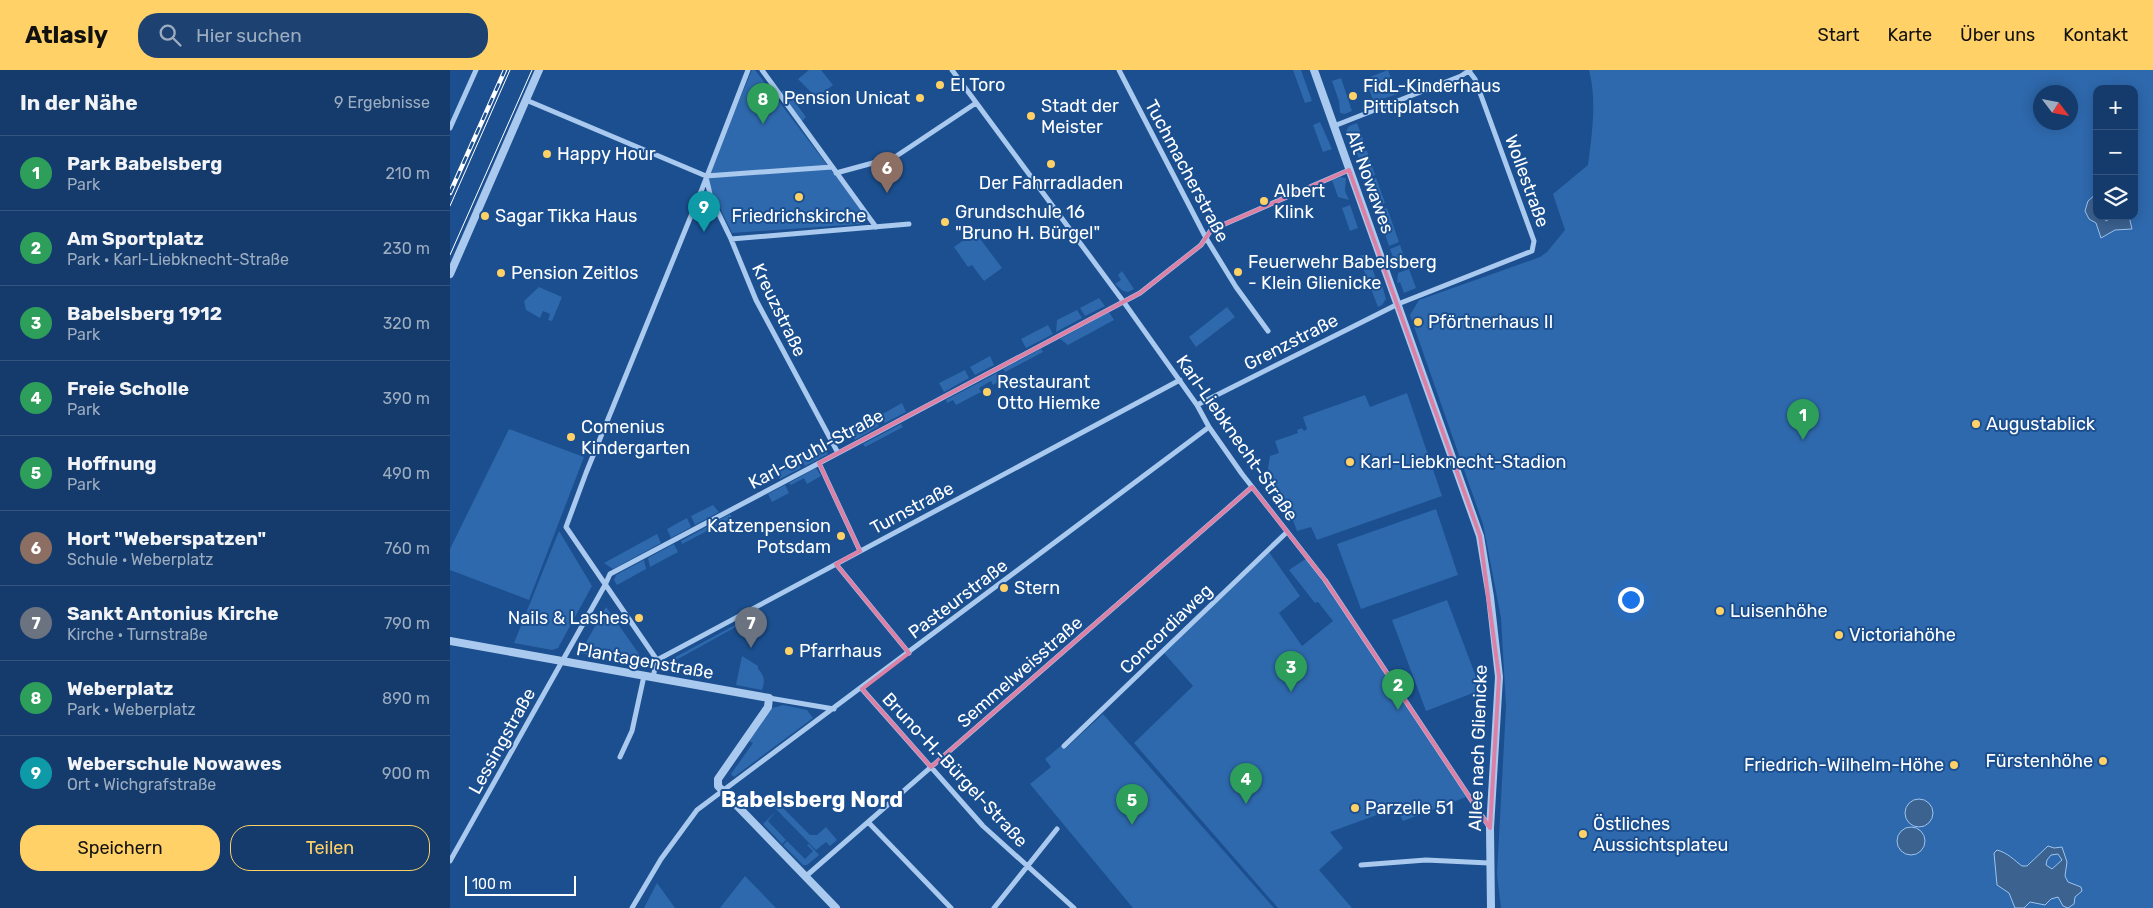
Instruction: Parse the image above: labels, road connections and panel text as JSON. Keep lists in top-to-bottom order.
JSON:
{
  "streets": {
    "street": [
      "Tuchmacherstraße",
      "Wollestraße",
      "Alt Nowawes",
      "Kreuzstraße",
      "Grenzstraße",
      "Karl-Liebknecht-Straße",
      "Karl-Gruhl-Straße",
      "Turnstraße",
      "Pasteurstraße",
      "Concordiaweg",
      "Plantagenstraße",
      "Semmelweisstraße",
      "Lessingstraße",
      "Allee nach Glienicke",
      "Bruno-H.-Bürgel-Straße"
    ]
  },
  "crossings": [
    ["Tuchmacherstraße", "Karl-Gruhl-Straße"],
    ["Wollestraße", "Alt Nowawes"],
    ["Wollestraße", "Grenzstraße"],
    ["Wollestraße", "Allee nach Glienicke"],
    ["Alt Nowawes", "Grenzstraße"],
    ["Alt Nowawes", "Karl-Gruhl-Straße"],
    ["Alt Nowawes", "Allee nach Glienicke"],
    ["Kreuzstraße", "Karl-Gruhl-Straße"],
    ["Grenzstraße", "Karl-Liebknecht-Straße"],
    ["Grenzstraße", "Allee nach Glienicke"],
    ["Karl-Liebknecht-Straße", "Karl-Gruhl-Straße"],
    ["Karl-Liebknecht-Straße", "Turnstraße"],
    ["Karl-Liebknecht-Straße", "Pasteurstraße"],
    ["Karl-Liebknecht-Straße", "Concordiaweg"],
    ["Karl-Liebknecht-Straße", "Semmelweisstraße"],
    ["Karl-Liebknecht-Straße", "Allee nach Glienicke"],
    ["Karl-Gruhl-Straße", "Plantagenstraße"],
    ["Karl-Gruhl-Straße", "Lessingstraße"],
    ["Pasteurstraße", "Plantagenstraße"],
    ["Pasteurstraße", "Bruno-H.-Bürgel-Straße"],
    ["Plantagenstraße", "Lessingstraße"],
    ["Semmelweisstraße", "Bruno-H.-Bürgel-Straße"]
  ],
  "districts": ["Babelsberg Nord"],
  "places": [
    "El Toro",
    "FidL-Kinderhaus Pittiplatsch",
    "Pension Unicat",
    "Stadt der Meister",
    "Happy Hour",
    "Der Fahrradladen",
    "Friedrichskirche",
    "Albert Klink",
    "Sagar Tikka Haus",
    "Grundschule 16 \"Bruno H. Bürgel\"",
    "Feuerwehr Babelsberg - Klein Glienicke",
    "Pension Zeitlos",
    "Pförtnerhaus II",
    "Restaurant Otto Hiemke",
    "Augustablick",
    "Comenius Kindergarten",
    "Karl-Liebknecht-Stadion",
    "Katzenpension Potsdam",
    "Stern",
    "Luisenhöhe",
    "Nails & Lashes",
    "Victoriahöhe",
    "Pfarrhaus",
    "Fürstenhöhe",
    "Friedrich-Wilhelm-Höhe",
    "Parzelle 51",
    "Östliches Aussichtsplateu"
  ],
  "scale_bar": "100 m",
  "north": "bottom right",
  "page": {
    "header": "Atlasly",
    "search": "Hier suchen",
    "nav": [
      "Start",
      "Karte",
      "Über uns",
      "Kontakt"
    ],
    "heading": ["In der Nähe", "9 Ergebnisse"],
    "pins": [
      "8",
      "6",
      "9",
      "1",
      "7",
      "3",
      "2",
      "4",
      "5"
    ],
    "map_buttons": ["+", "−"],
    "list": [
      {
        "mark": "1",
        "name": "Park Babelsberg",
        "note": "Park",
        "value": "210 m"
      },
      {
        "mark": "2",
        "name": "Am Sportplatz",
        "note": "Park · Karl-Liebknecht-Straße",
        "value": "230 m"
      },
      {
        "mark": "3",
        "name": "Babelsberg 1912",
        "note": "Park",
        "value": "320 m"
      },
      {
        "mark": "4",
        "name": "Freie Scholle",
        "note": "Park",
        "value": "390 m"
      },
      {
        "mark": "5",
        "name": "Hoffnung",
        "note": "Park",
        "value": "490 m"
      },
      {
        "mark": "6",
        "name": "Hort \"Weberspatzen\"",
        "note": "Schule · Weberplatz",
        "value": "760 m"
      },
      {
        "mark": "7",
        "name": "Sankt Antonius Kirche",
        "note": "Kirche · Turnstraße",
        "value": "790 m"
      },
      {
        "mark": "8",
        "name": "Weberplatz",
        "note": "Park · Weberplatz",
        "value": "890 m"
      },
      {
        "mark": "9",
        "name": "Weberschule Nowawes",
        "note": "Ort · Wichgrafstraße",
        "value": "900 m"
      }
    ],
    "buttons": ["Speichern", "Teilen"],
    "scale": "100 m"
  }
}
